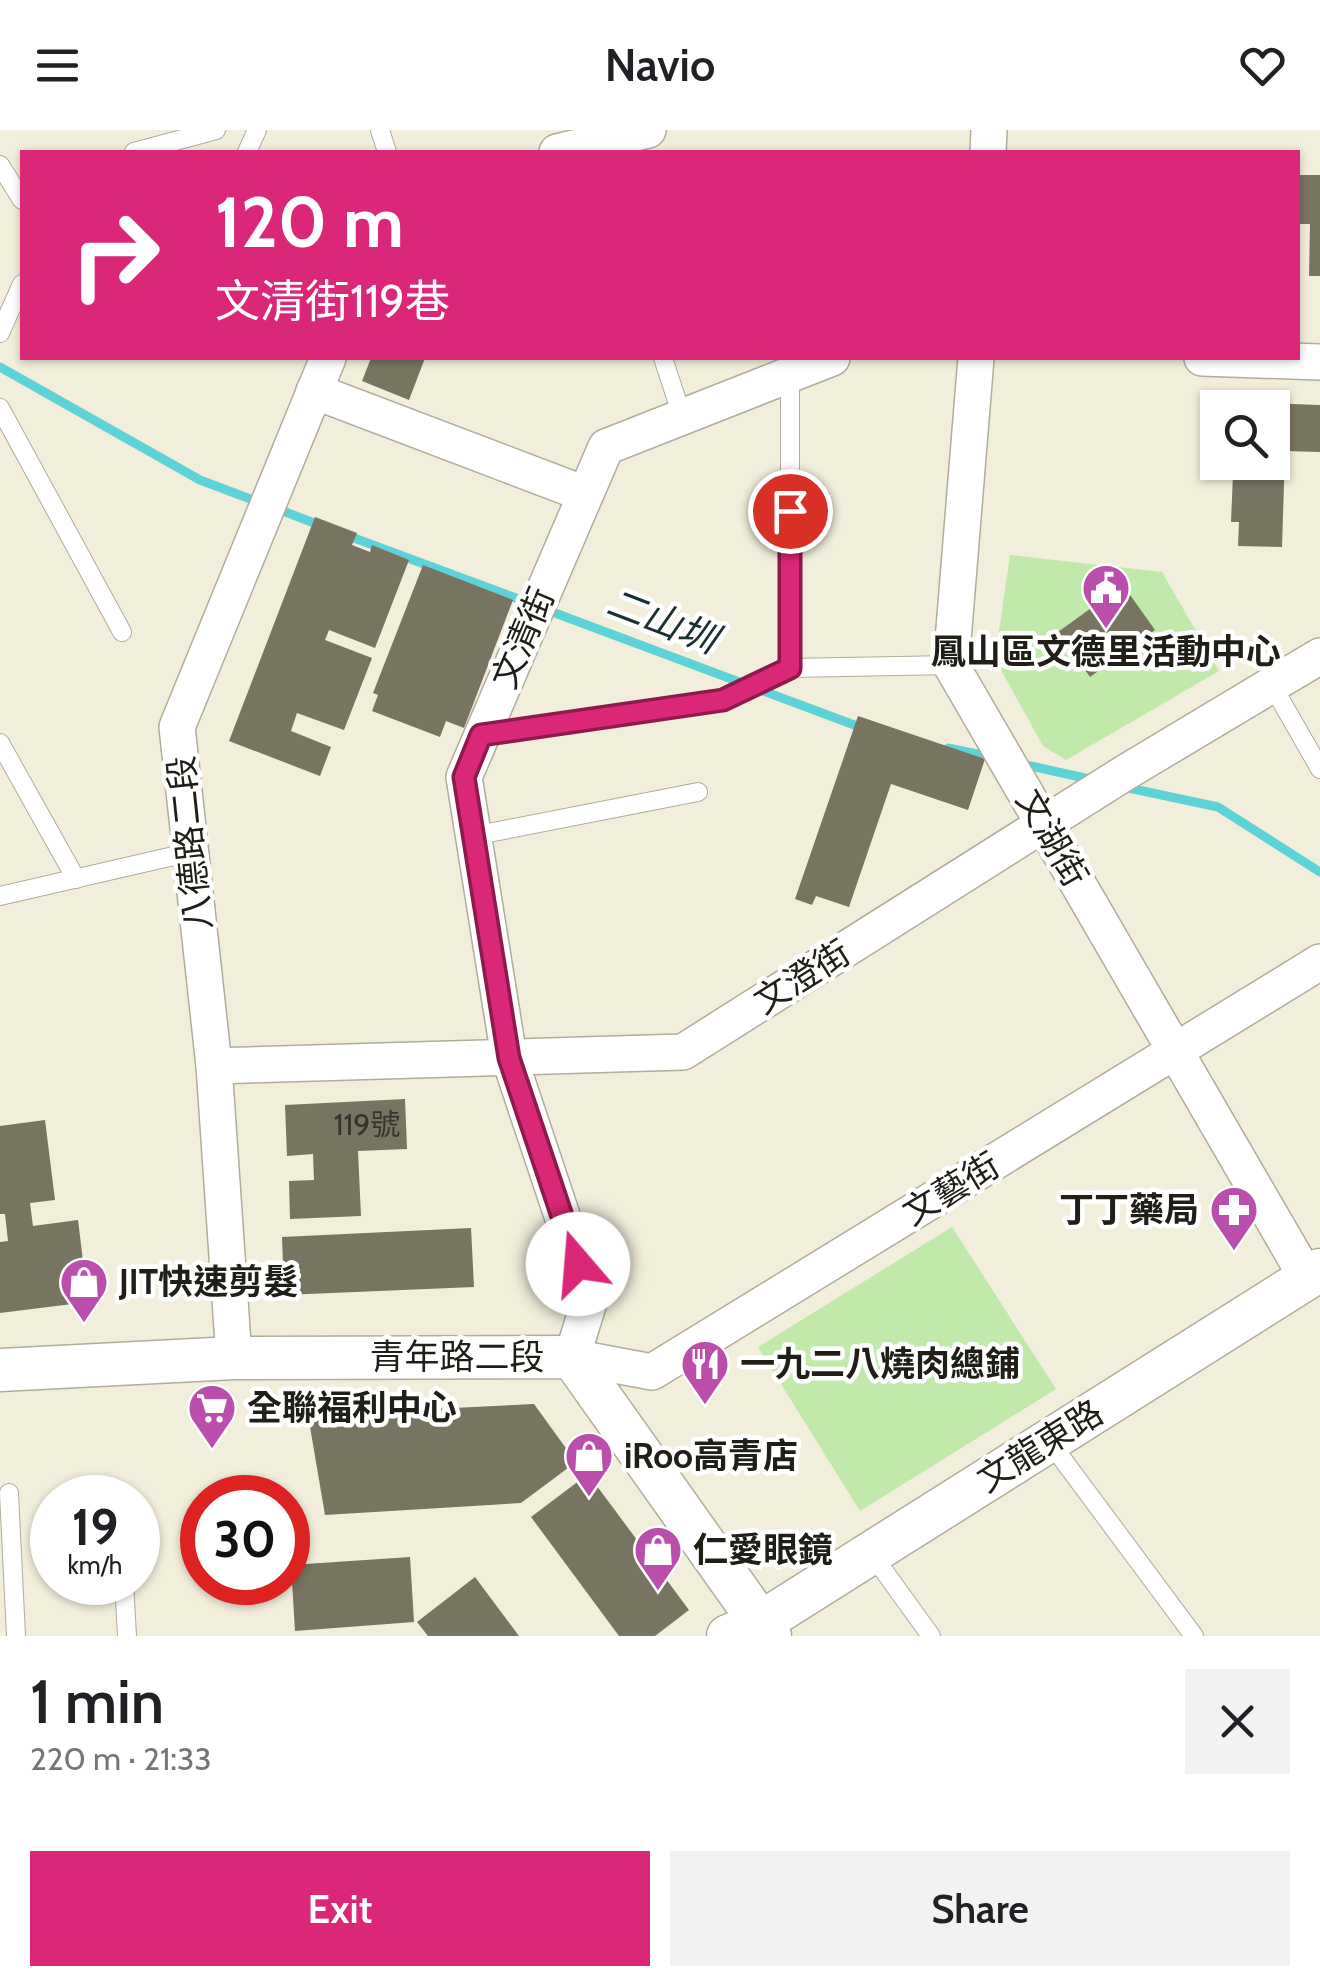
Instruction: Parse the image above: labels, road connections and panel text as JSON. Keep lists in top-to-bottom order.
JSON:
{
  "streets": {
    "street": [
      "文清街",
      "文湖街",
      "八德路二段",
      "文澄街",
      "文藝街",
      "青年路二段",
      "文龍東路"
    ]
  },
  "crossings": [
    ["文清街", "文澄街"],
    ["文清街", "文藝街"],
    ["文清街", "青年路二段"],
    ["文湖街", "文澄街"],
    ["文湖街", "文藝街"],
    ["文湖街", "文龍東路"],
    ["八德路二段", "文澄街"],
    ["八德路二段", "青年路二段"],
    ["文藝街", "青年路二段"],
    ["青年路二段", "文龍東路"]
  ],
  "water": ["二山圳"],
  "places": {
    "public building": ["鳳山區文德里活動中心"],
    "pharmacy": ["丁丁藥局"],
    "shop": ["JIT快速剪髮", "iRoo高青店", "仁愛眼鏡"],
    "restaurant": ["一九二八燒肉總鋪"],
    "supermarket": ["全聯福利中心"]
  },
  "house_numbers": ["119號"],
  "page": {
    "header": "Navio",
    "turn": ["120 m", "文清街119巷"],
    "speed": "19 km/h",
    "limit": "30",
    "heading": ["1 min", "220 m · 21:33"],
    "buttons": ["Exit", "Share"]
  }
}
